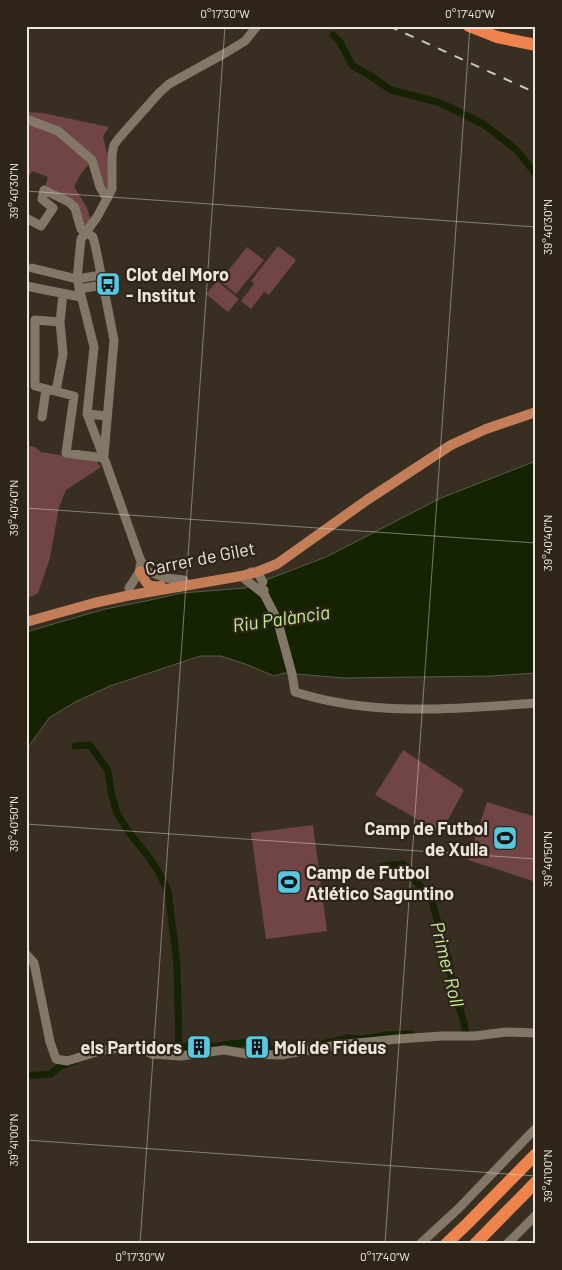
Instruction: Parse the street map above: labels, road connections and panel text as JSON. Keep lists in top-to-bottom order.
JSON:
{
  "streets": {
    "main road": ["Carrer de Gilet"]
  },
  "water": ["Riu Palància", "Primer Roll"],
  "places": {
    "bus stop": ["Clot del Moro - Institut"],
    "sports": ["Camp de Futbol de Xulla", "Camp de Futbol Atlético Saguntino"],
    "building": ["els Partidors", "Molí de Fideus"]
  },
  "coordinates": [
    "0°17'30\"W",
    "0°17'40\"W",
    "39°40'30\"N",
    "39°40'40\"N",
    "39°40'50\"N",
    "39°41'00\"N"
  ]
}
